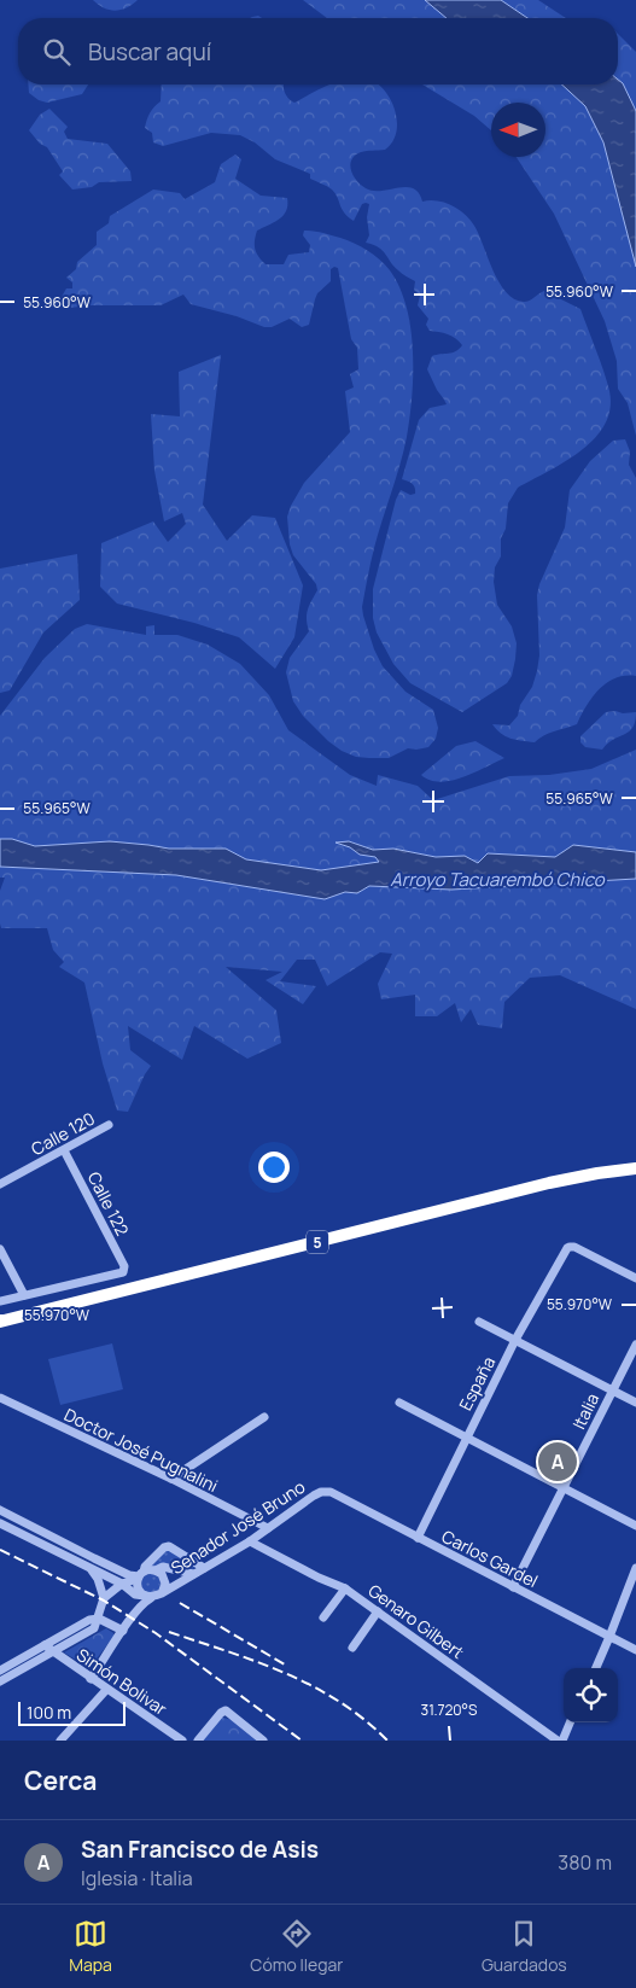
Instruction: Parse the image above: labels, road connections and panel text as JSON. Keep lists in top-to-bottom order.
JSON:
{
  "streets": {
    "highway": ["5"],
    "street": [
      "Calle 120",
      "Calle 122",
      "España",
      "Italia",
      "Doctor José Pugnalini",
      "Senador José Bruno",
      "Carlos Gardel",
      "Genaro Gilbert",
      "Simón Bolivar"
    ]
  },
  "crossings": [
    ["Calle 120", "Calle 122"],
    ["España", "Carlos Gardel"],
    ["Italia", "Carlos Gardel"],
    ["Doctor José Pugnalini", "Senador José Bruno"],
    ["Senador José Bruno", "Carlos Gardel"],
    ["Senador José Bruno", "Genaro Gilbert"]
  ],
  "water": ["Arroyo Tacuarembó Chico"],
  "scale_bar": "100 m",
  "north": "left",
  "page": {
    "search": "Buscar aquí",
    "pins": "A",
    "scale": "100 m",
    "heading": "Cerca",
    "list": [
      {
        "mark": "A",
        "name": "San Francisco de Asis",
        "note": "Iglesia · Italia",
        "value": "380 m"
      }
    ],
    "nav": ["Mapa", "Cómo llegar", "Guardados"]
  },
  "coordinates": [
    "55.960°W",
    "55.965°W",
    "55.970°W",
    "31.720°S"
  ]
}
